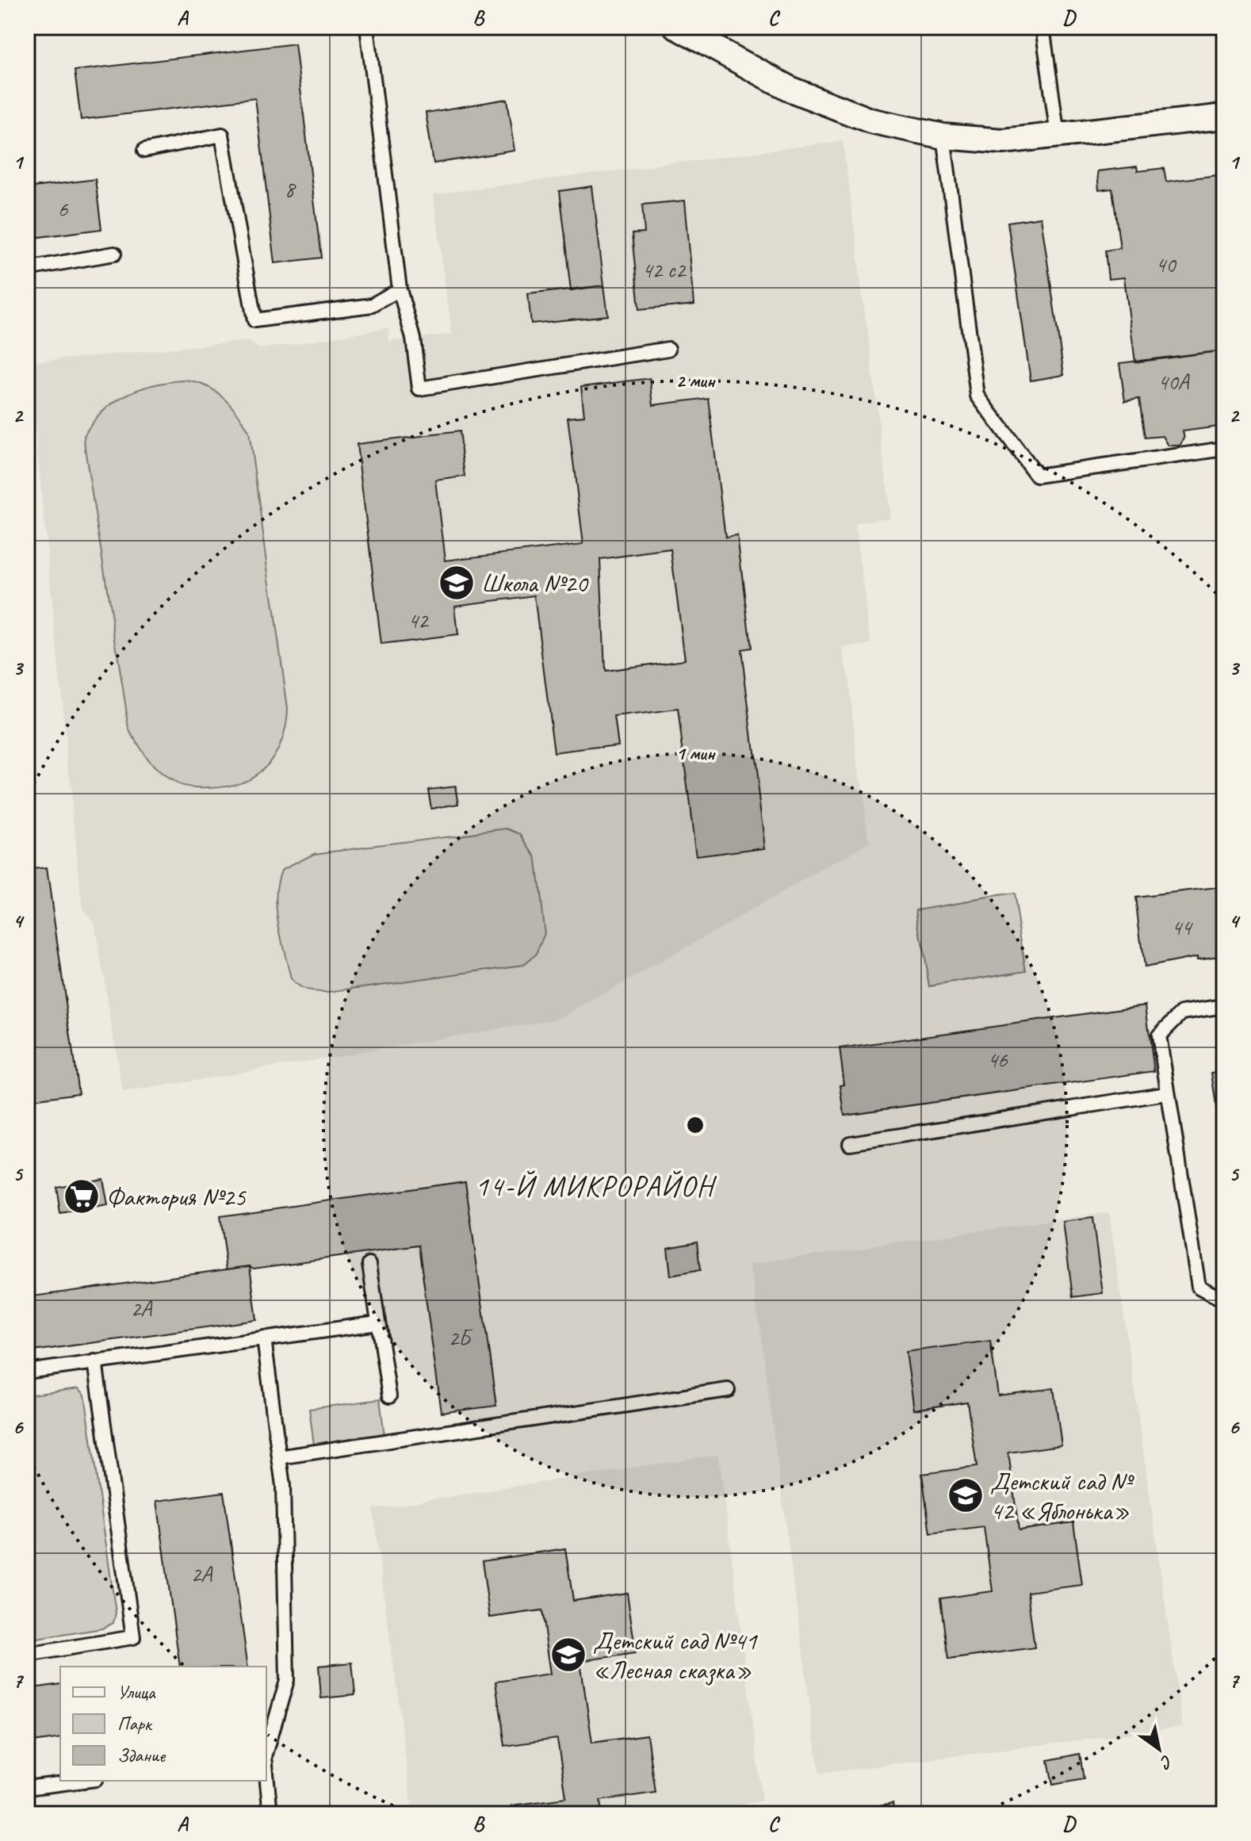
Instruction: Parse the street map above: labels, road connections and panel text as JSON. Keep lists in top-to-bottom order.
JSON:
{
  "districts": ["14-Й МИКРОРАЙОН"],
  "places": {
    "school or university": ["Школа №20", "Детский сад № 42 «Яблонька»", "Детский сад №41 «Лесная сказка»"],
    "supermarket": ["Фактория №25"]
  },
  "house_numbers": [
    "8",
    "6",
    "40",
    "42 с2",
    "40А",
    "42",
    "44",
    "46",
    "2А",
    "2Б",
    "2А"
  ],
  "legend": ["Улица", "Парк", "Здание"],
  "north": "bottom right",
  "grid": {
    "columns": [
      "A",
      "B",
      "C",
      "D"
    ],
    "rows": [
      "1",
      "2",
      "3",
      "4",
      "5",
      "6",
      "7"
    ]
  },
  "rings": ["2 мин", "1 мин"]
}
